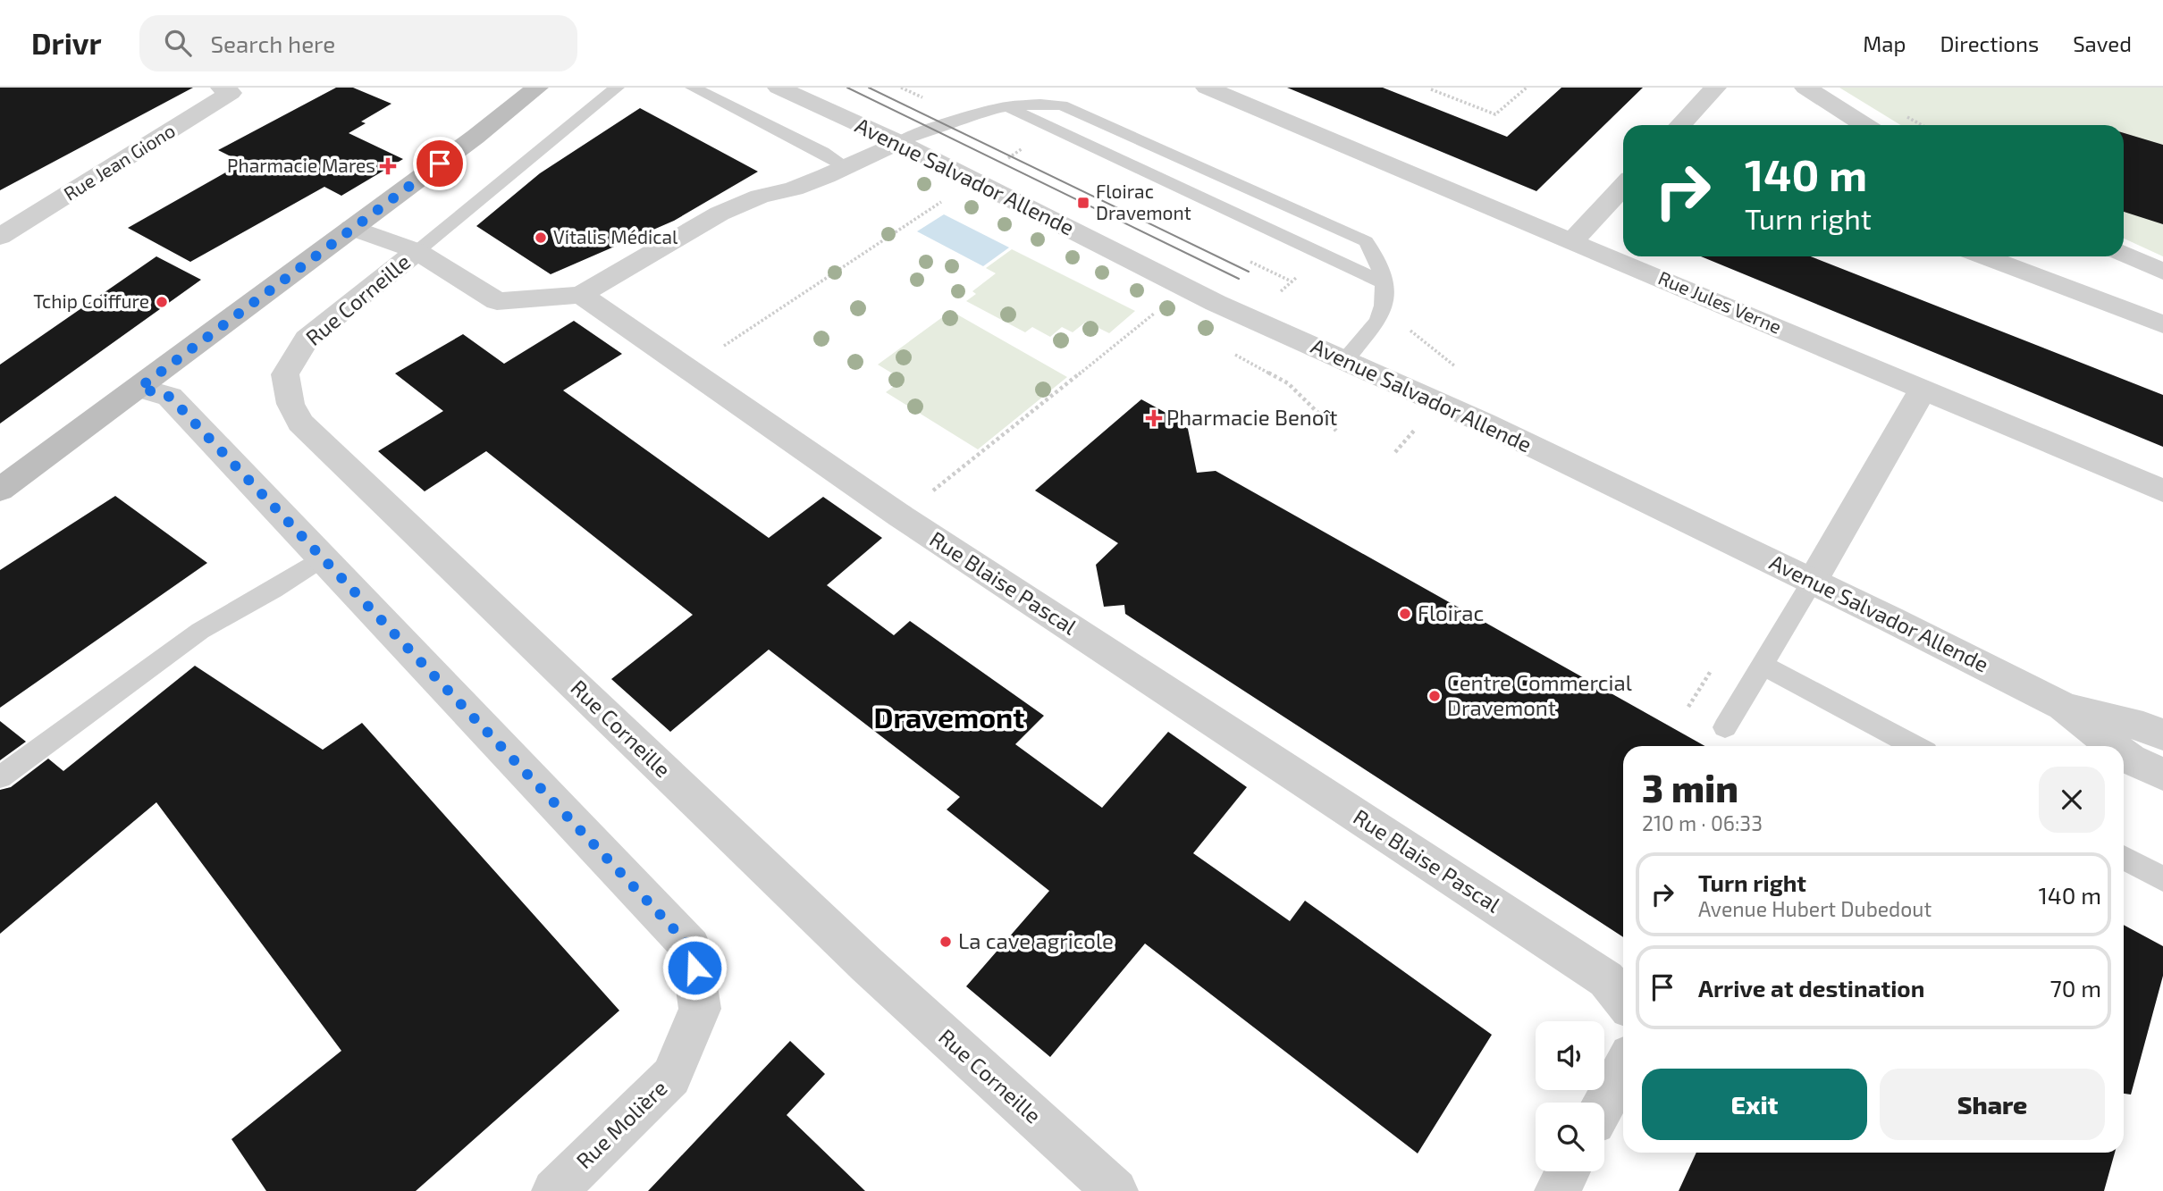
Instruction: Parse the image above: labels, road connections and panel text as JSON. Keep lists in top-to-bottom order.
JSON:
{
  "streets": {
    "street": [
      "Rue Jean Giono",
      "Avenue Salvador Allende",
      "Rue Corneille",
      "Rue Jules Verne",
      "Rue Blaise Pascal",
      "Rue Molière"
    ]
  },
  "districts": ["Dravemont"],
  "places": {
    "health": ["Pharmacie Mares", "Pharmacie Benoît"],
    "transit": ["Floirac Dravemont"],
    "other": [
      "Vitalis Médical",
      "Tchip Coiffure",
      "Floirac",
      "Centre Commercial Dravemont",
      "La cave agricole"
    ]
  },
  "page": {
    "header": "Drivr",
    "search": "Search here",
    "nav": ["Map", "Directions", "Saved"],
    "turn": ["140 m", "Turn right"],
    "heading": ["3 min", "210 m · 06:33"],
    "list": [
      {
        "name": "Turn right",
        "note": "Avenue Hubert Dubedout",
        "value": "140 m"
      },
      {
        "name": "Arrive at destination",
        "value": "70 m"
      }
    ],
    "buttons": ["Exit", "Share"]
  }
}
